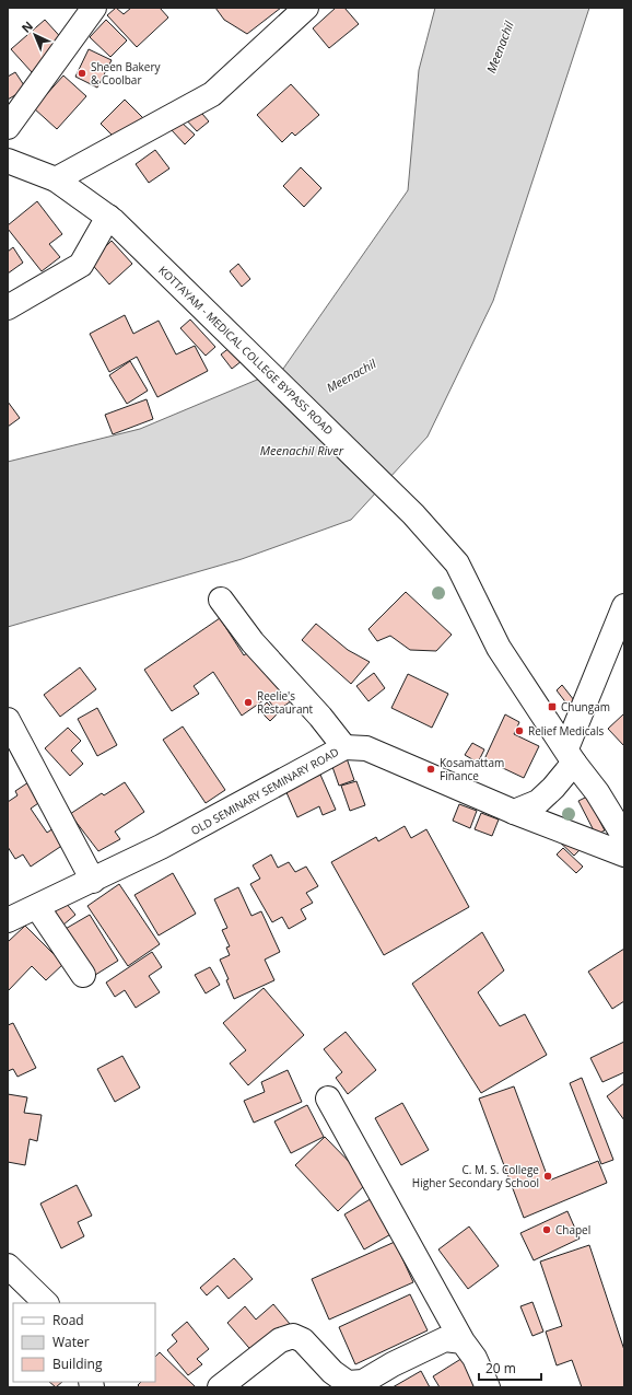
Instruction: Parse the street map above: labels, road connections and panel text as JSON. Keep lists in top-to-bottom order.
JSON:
{
  "streets": {
    "street": ["KOTTAYAM - MEDICAL COLLEGE BYPASS ROAD", "OLD SEMINARY SEMINARY ROAD"]
  },
  "water": ["Meenachil", "Meenachil River"],
  "places": {
    "other": [
      "Sheen Bakery & Coolbar",
      "Reelie's Restaurant",
      "Relief Medicals",
      "Kosamattam Finance",
      "C. M. S. College Higher Secondary School",
      "Chapel"
    ],
    "transit": ["Chungam"]
  },
  "legend": ["Road", "Water", "Building"],
  "scale_bar": "20 m",
  "north": "top left"
}
